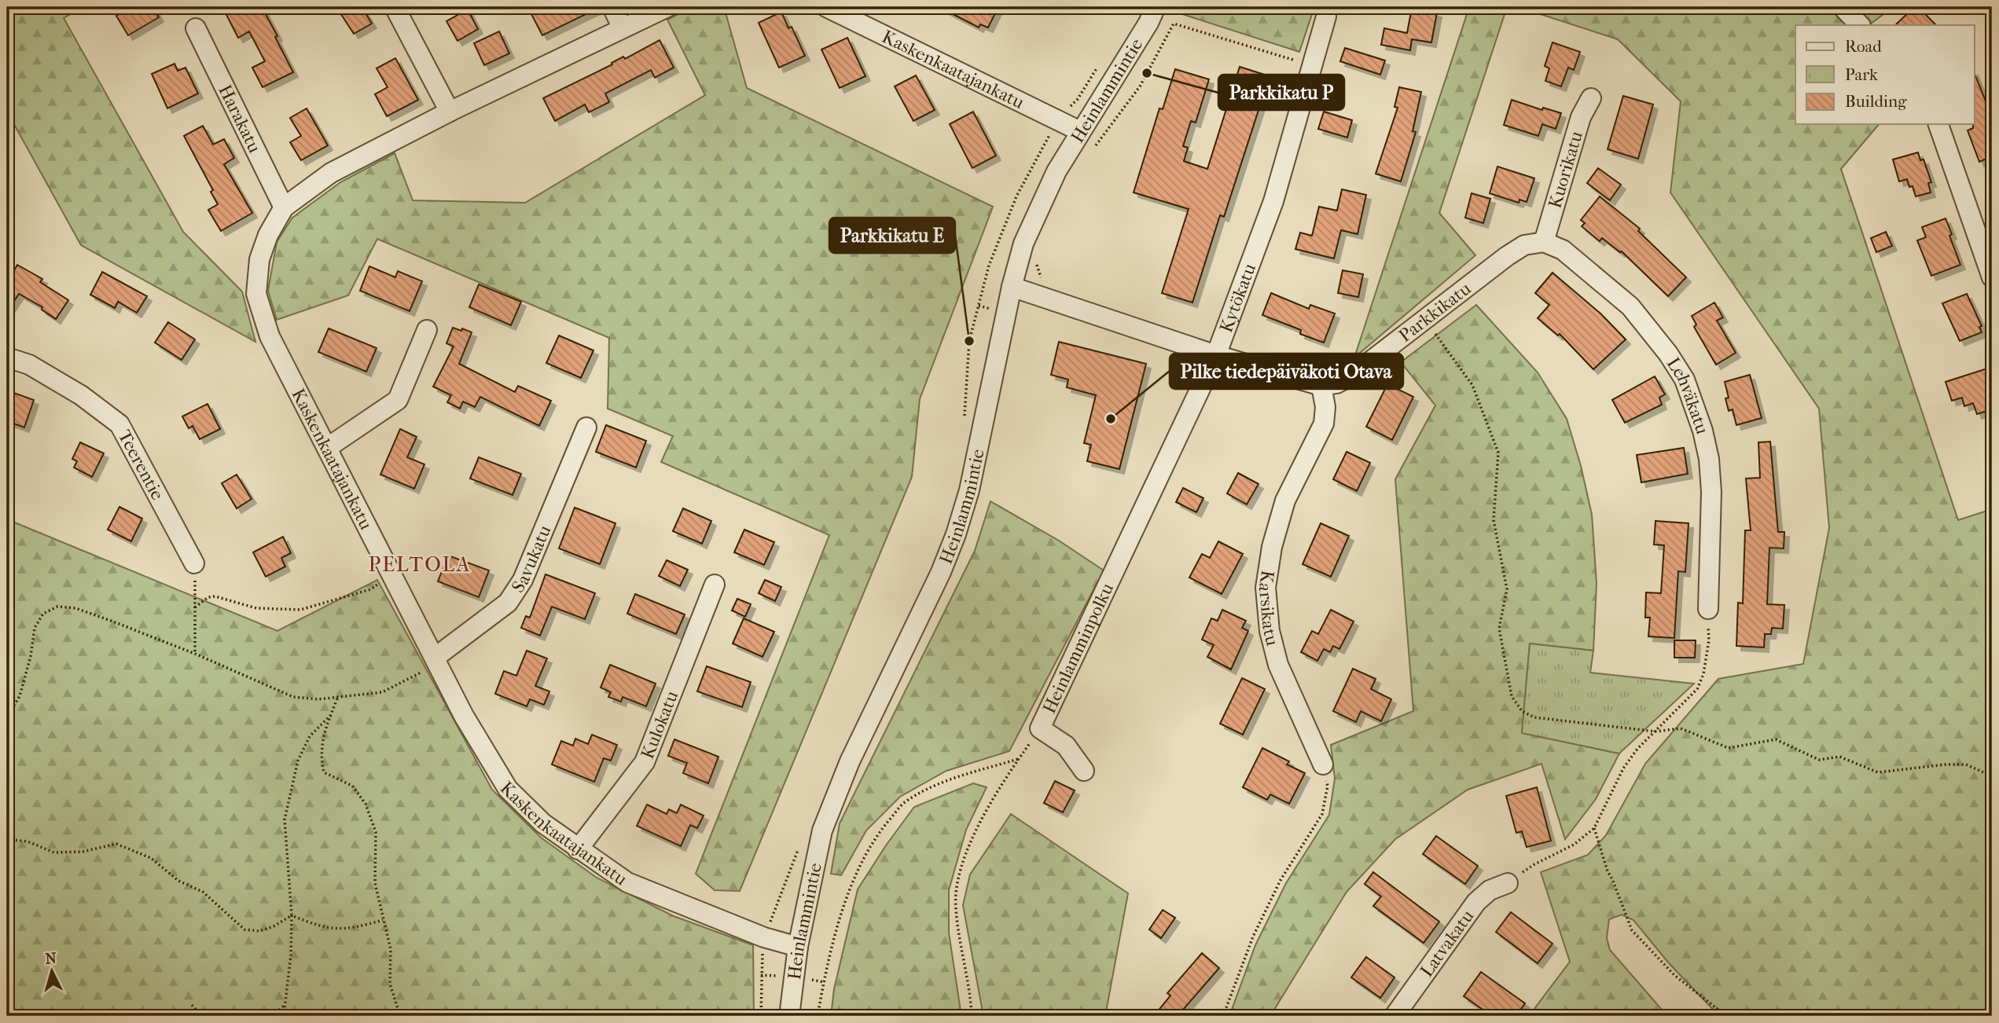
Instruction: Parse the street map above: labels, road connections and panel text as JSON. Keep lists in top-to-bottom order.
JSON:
{
  "streets": {
    "street": [
      "Kaskenkaatajankatu",
      "Heinlammintie",
      "Harakatu",
      "Kuorikatu",
      "Kytökatu",
      "Parkkikatu",
      "Lehväkatu",
      "Teerentie",
      "Savukatu",
      "Karsikatu",
      "Heinlamminpolku",
      "Kulokatu",
      "Latvakatu"
    ]
  },
  "crossings": [
    ["Kaskenkaatajankatu", "Heinlammintie"],
    ["Kaskenkaatajankatu", "Harakatu"],
    ["Kaskenkaatajankatu", "Savukatu"],
    ["Kaskenkaatajankatu", "Kulokatu"],
    ["Kuorikatu", "Parkkikatu"],
    ["Kuorikatu", "Lehväkatu"],
    ["Kytökatu", "Heinlamminpolku"],
    ["Parkkikatu", "Lehväkatu"],
    ["Parkkikatu", "Karsikatu"]
  ],
  "districts": ["PELTOLA"],
  "places": ["Parkkikatu P", "Parkkikatu E", "Pilke tiedepäiväkoti Otava"],
  "legend": ["Road", "Park", "Building"],
  "north": "top"
}
